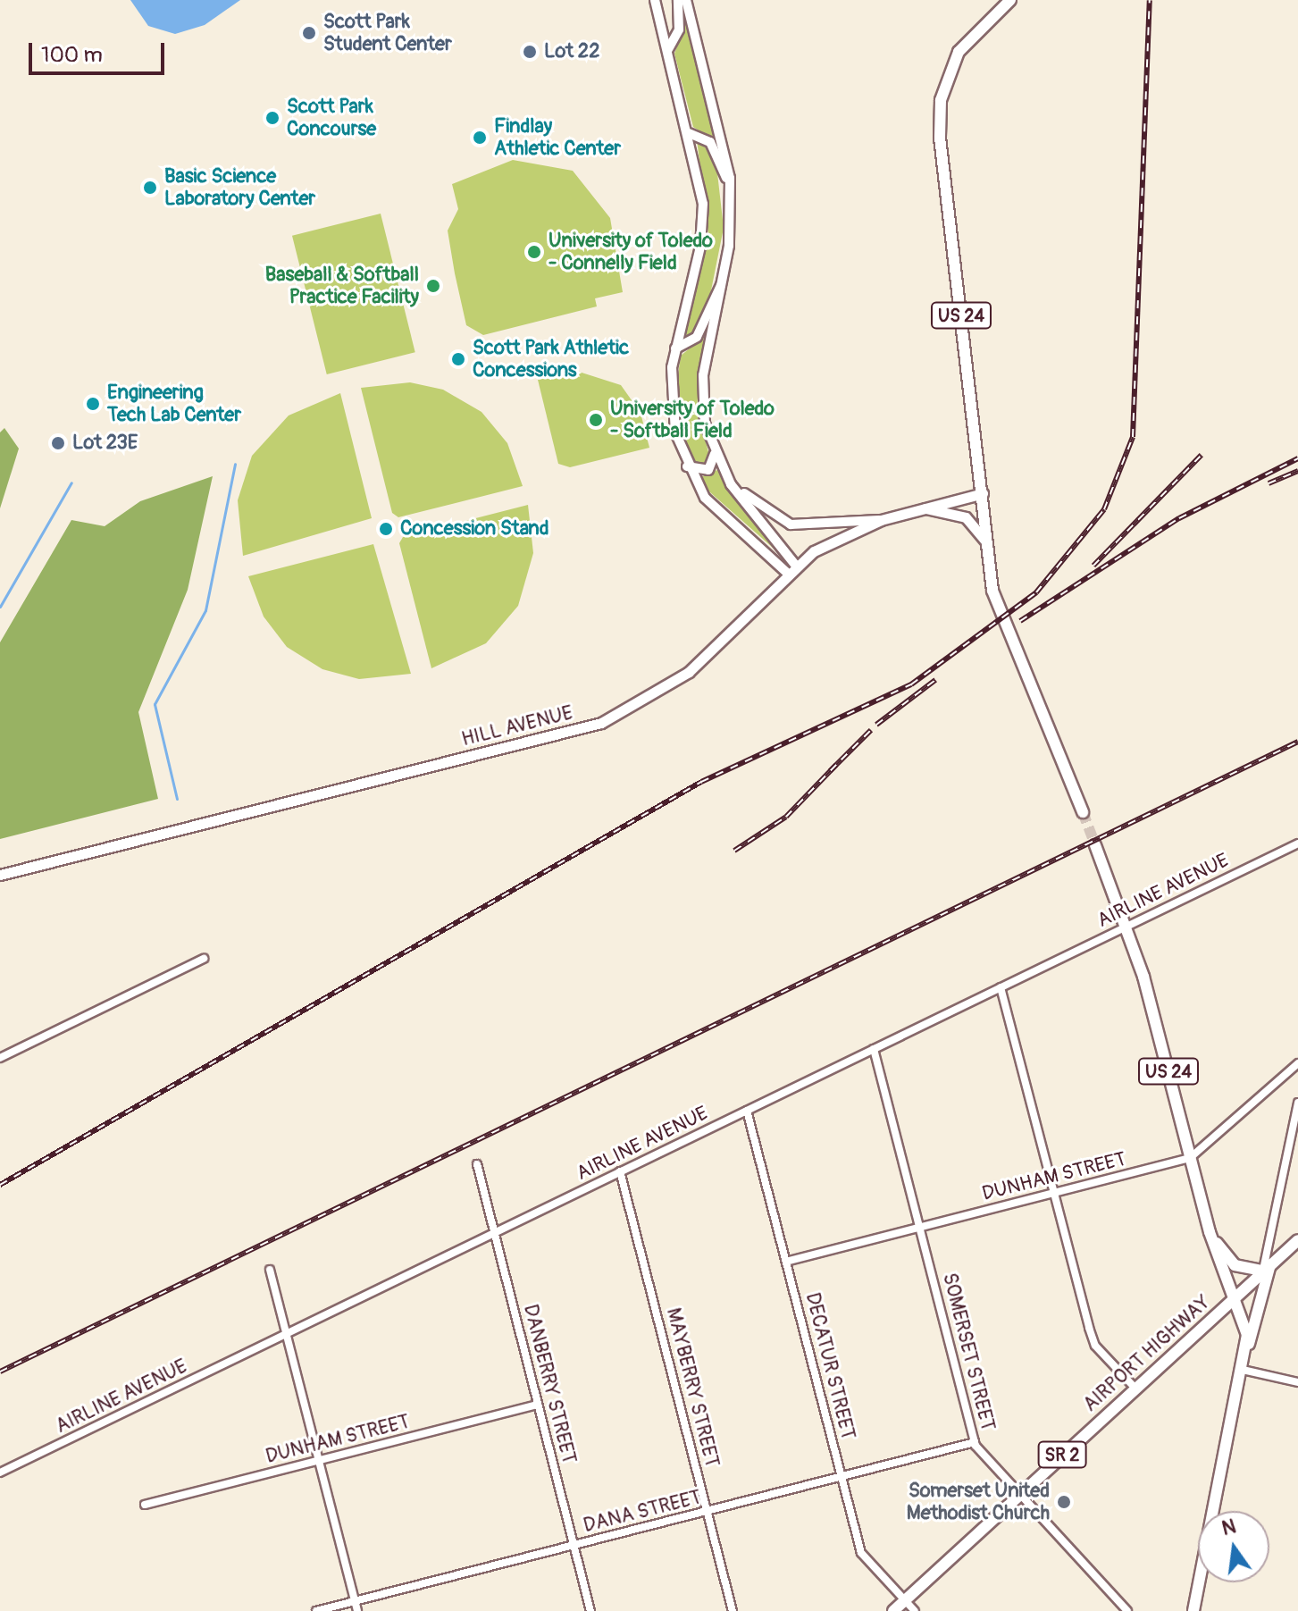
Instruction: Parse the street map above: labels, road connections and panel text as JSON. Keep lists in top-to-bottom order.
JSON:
{
  "streets": {
    "main road": [
      "US 24",
      "HILL AVENUE",
      "AIRPORT HIGHWAY",
      "SR 2"
    ],
    "street": [
      "AIRLINE AVENUE",
      "DUNHAM STREET",
      "SOMERSET STREET",
      "DECATUR STREET",
      "DANBERRY STREET",
      "MAYBERRY STREET",
      "DANA STREET"
    ]
  },
  "crossings": [
    ["US 24", "HILL AVENUE"],
    ["US 24", "AIRLINE AVENUE"],
    ["US 24", "DUNHAM STREET"],
    ["US 24", "AIRPORT HIGHWAY"],
    ["AIRLINE AVENUE", "SOMERSET STREET"],
    ["AIRLINE AVENUE", "DECATUR STREET"],
    ["AIRLINE AVENUE", "DANBERRY STREET"],
    ["AIRLINE AVENUE", "MAYBERRY STREET"],
    ["DUNHAM STREET", "SOMERSET STREET"],
    ["DUNHAM STREET", "DECATUR STREET"],
    ["DUNHAM STREET", "DANBERRY STREET"],
    ["SOMERSET STREET", "AIRPORT HIGHWAY"],
    ["SOMERSET STREET", "DANA STREET"],
    ["AIRPORT HIGHWAY", "DECATUR STREET"],
    ["DECATUR STREET", "DANA STREET"],
    ["DANBERRY STREET", "DANA STREET"],
    ["MAYBERRY STREET", "DANA STREET"]
  ],
  "places": [
    "Scott Park Student Center",
    "Lot 22",
    "Scott Park Concourse",
    "Findlay Athletic Center",
    "Basic Science Laboratory Center",
    "University of Toledo - Connelly Field",
    "Baseball & Softball Practice Facility",
    "Scott Park Athletic Concessions",
    "Engineering Tech Lab Center",
    "University of Toledo - Softball Field",
    "Lot 23E",
    "Concession Stand",
    "Somerset United Methodist Church"
  ],
  "scale_bar": "100 m",
  "north": "top"
}
